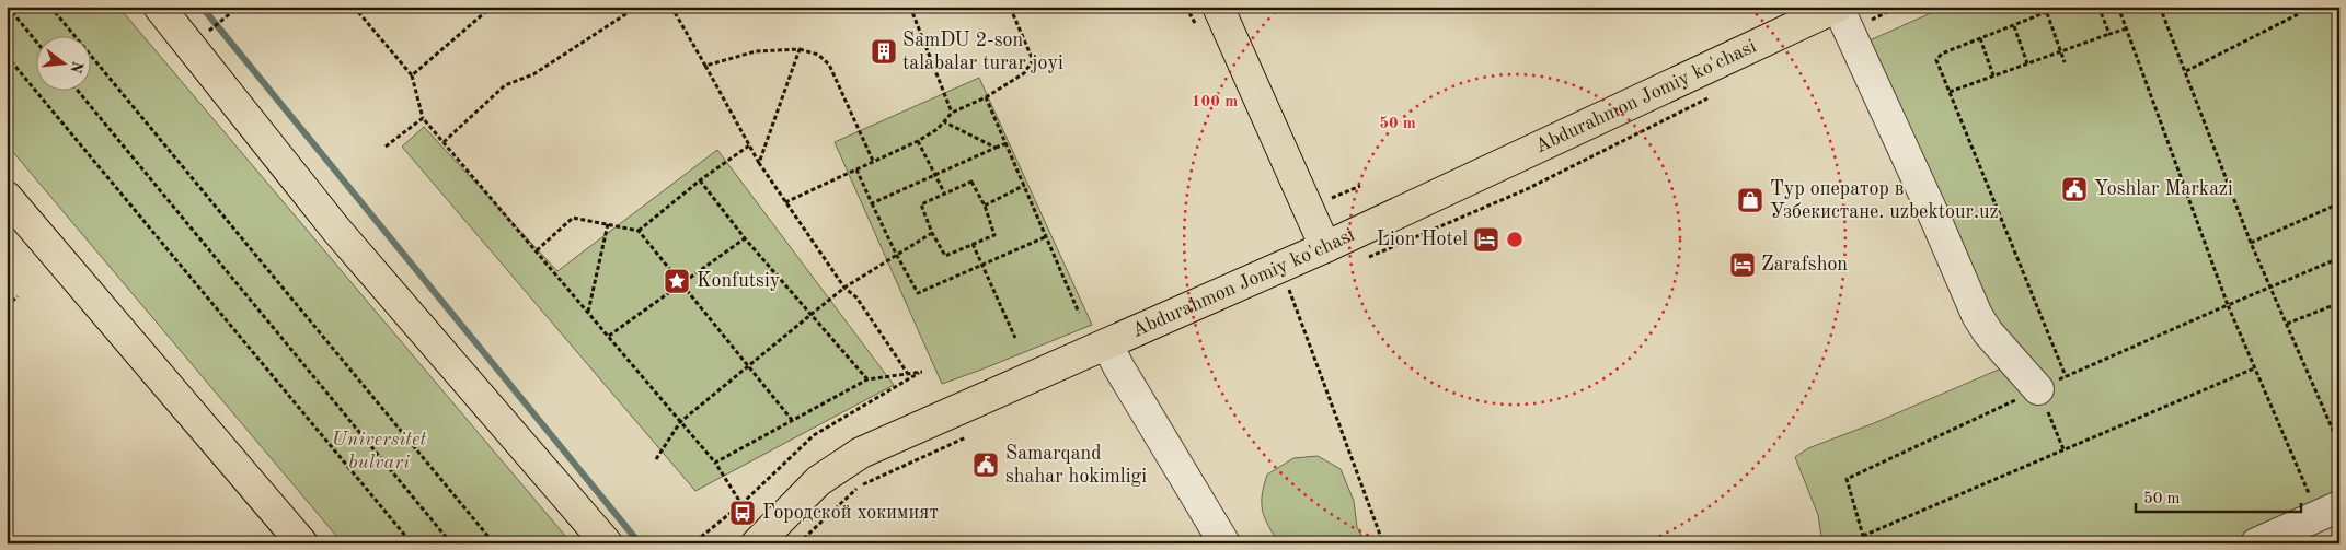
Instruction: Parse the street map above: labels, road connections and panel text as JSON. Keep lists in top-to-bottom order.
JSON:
{
  "streets": {
    "main road": ["Abdurahmon Jomiy ko'chasi"]
  },
  "parks": ["Universitet bulvari"],
  "places": {
    "building": ["SamDU 2-son talabalar turar joyi"],
    "public building": ["Yoshlar Markazi", "Samarqand shahar hokimligi"],
    "shop": ["Тур оператор в Узбекистане. uzbektour.uz"],
    "hotel": ["Lion Hotel", "Zarafshon"],
    "place": ["Konfutsiy"],
    "bus stop": ["Городской хокимият"]
  },
  "scale_bar": "50 m",
  "north": "right",
  "rings": ["100 m", "50 m"]
}
